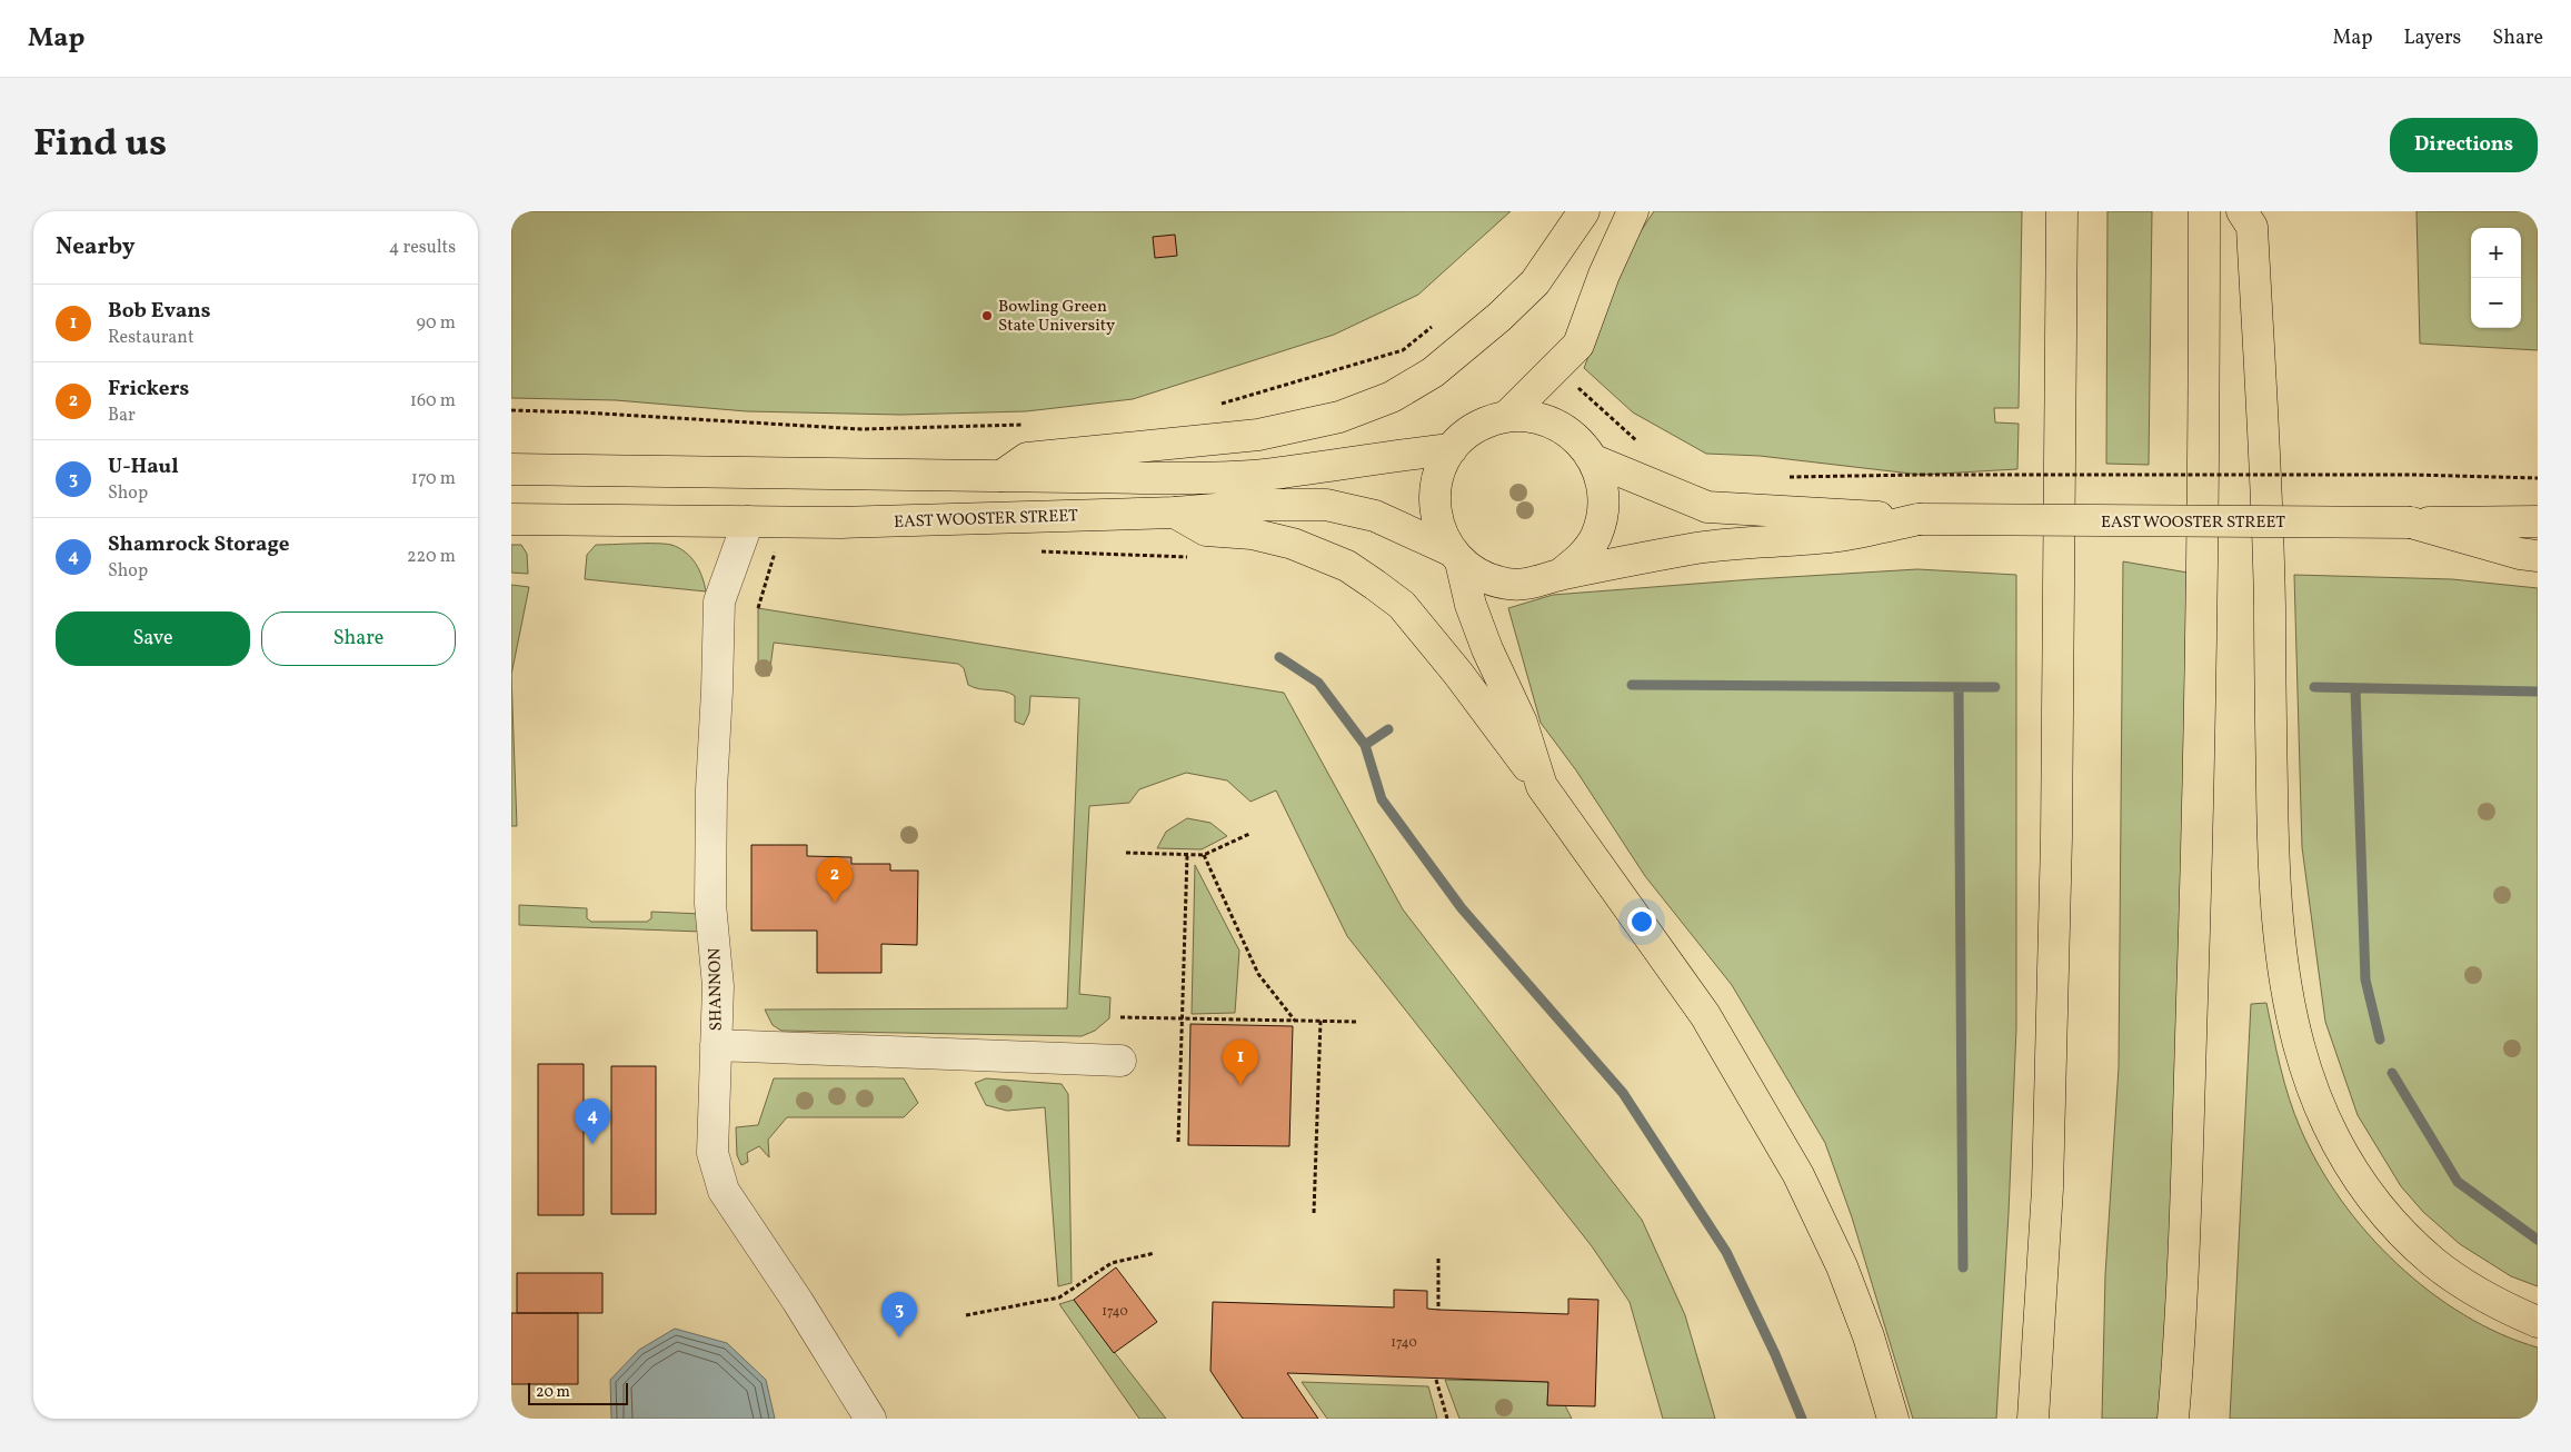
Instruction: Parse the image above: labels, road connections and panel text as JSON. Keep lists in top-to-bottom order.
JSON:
{
  "streets": {
    "main road": ["EAST WOOSTER STREET"],
    "lane": ["SHANNON"]
  },
  "crossings": [
    ["EAST WOOSTER STREET", "SHANNON"]
  ],
  "places": ["Bowling Green State University"],
  "house_numbers": ["1740", "1740"],
  "scale_bar": "20 m",
  "page": {
    "header": "Map",
    "nav": ["Map", "Layers", "Share"],
    "title": "Find us",
    "buttons": [
      "Directions",
      ["Save", "Share"]
    ],
    "heading": ["Nearby", "4 results"],
    "map_buttons": ["+", "−"],
    "list": [
      {
        "mark": "1",
        "name": "Bob Evans",
        "note": "Restaurant",
        "value": "90 m"
      },
      {
        "mark": "2",
        "name": "Frickers",
        "note": "Bar",
        "value": "160 m"
      },
      {
        "mark": "3",
        "name": "U-Haul",
        "note": "Shop",
        "value": "170 m"
      },
      {
        "mark": "4",
        "name": "Shamrock Storage",
        "note": "Shop",
        "value": "220 m"
      }
    ],
    "pins": [
      "2",
      "1",
      "4",
      "3"
    ],
    "scale": "20 m"
  }
}
